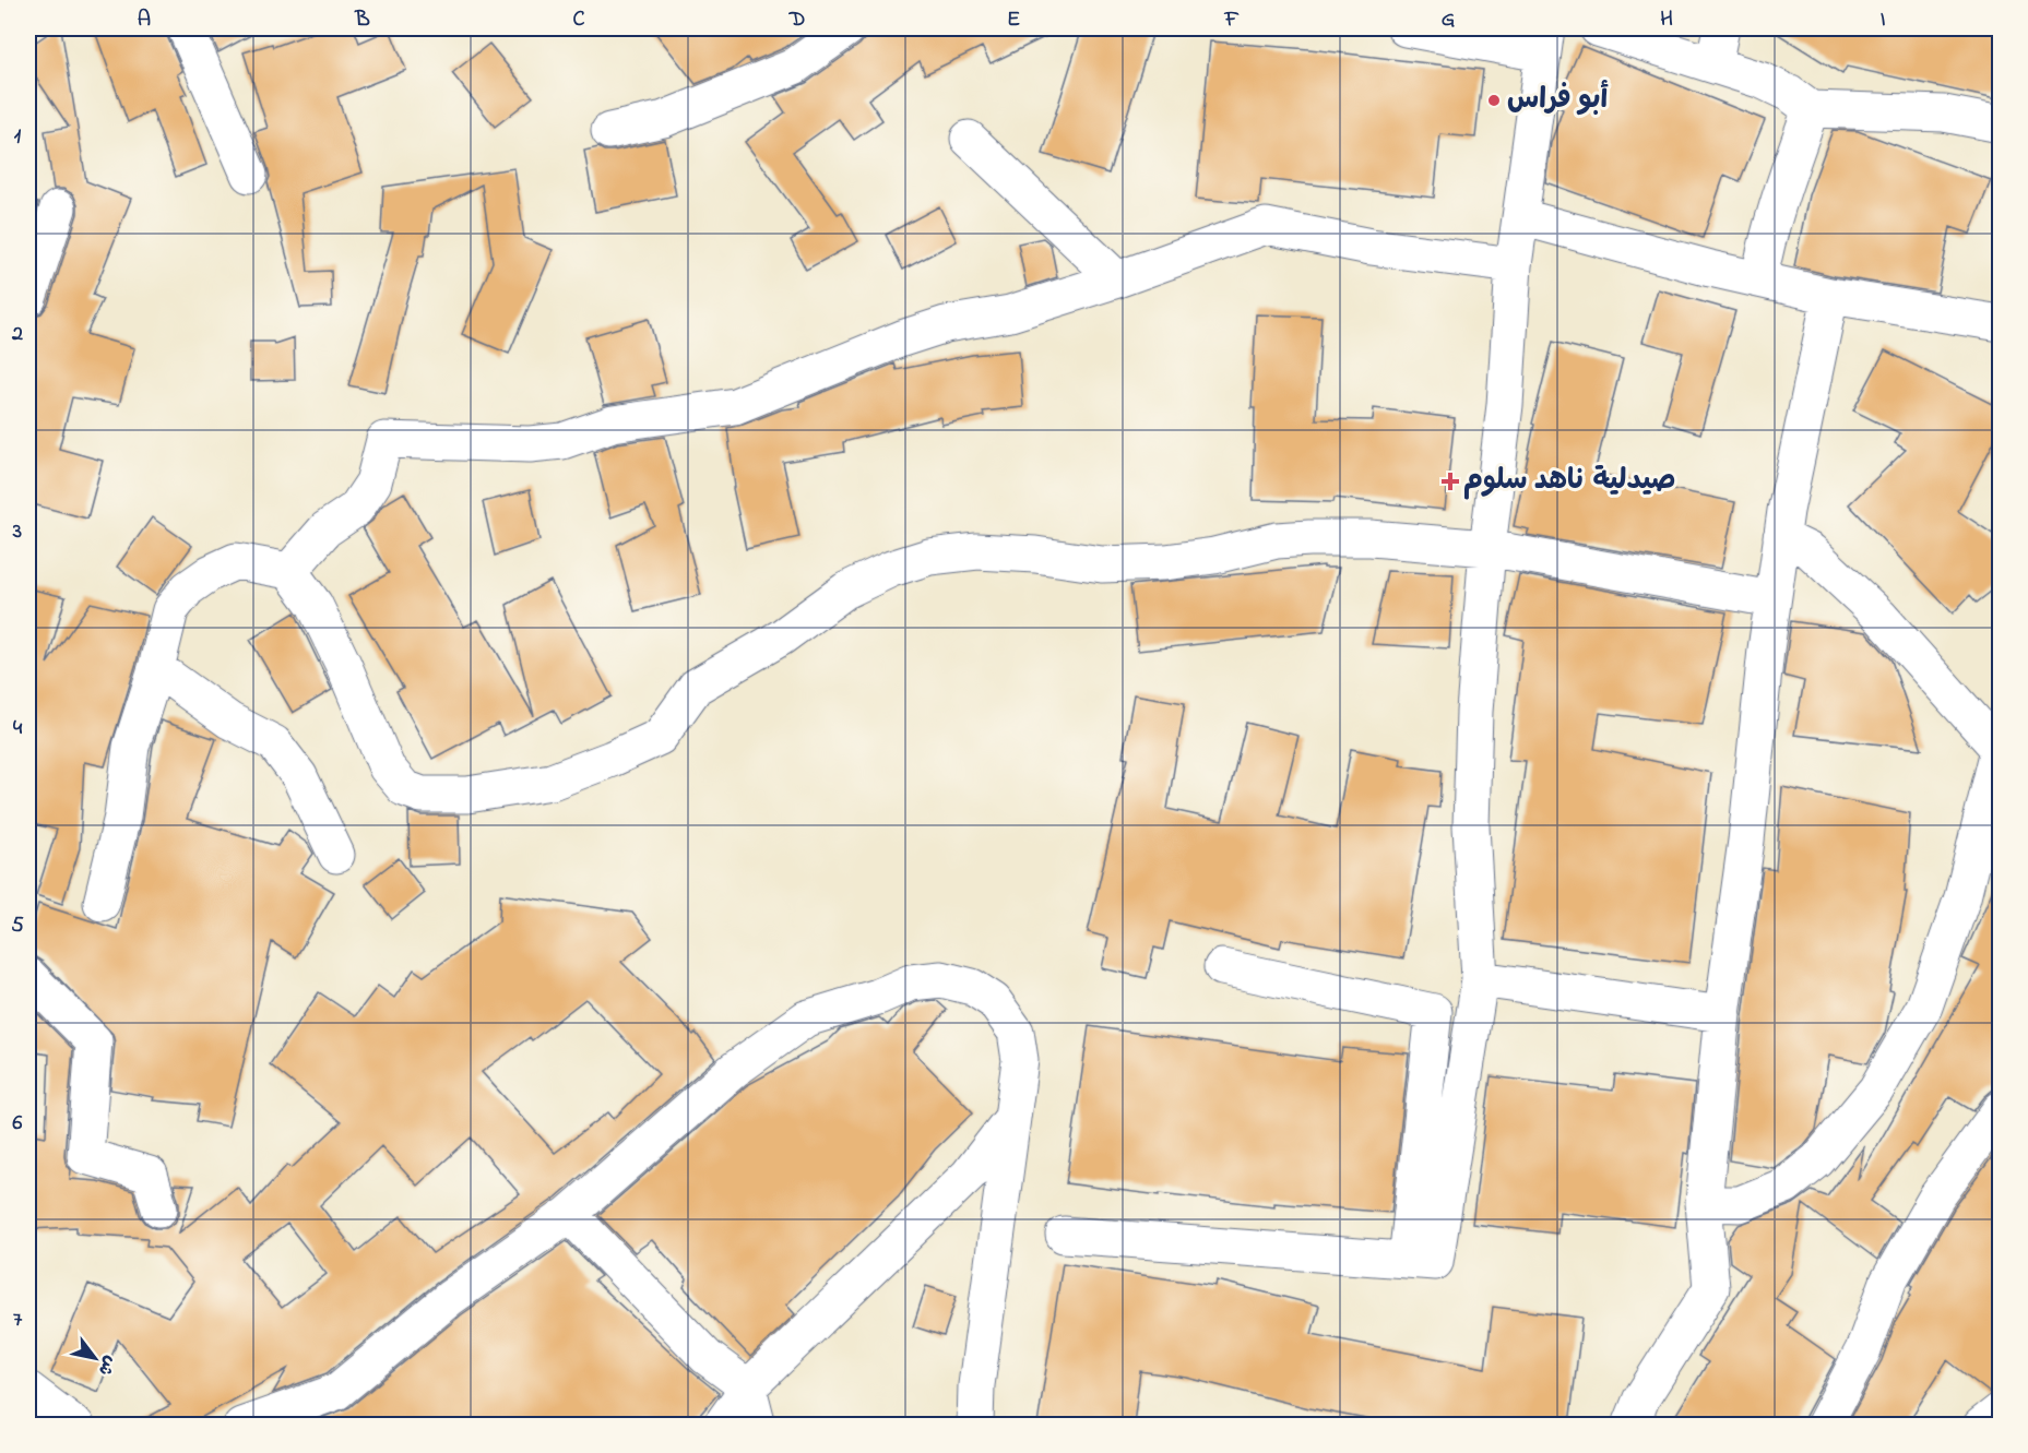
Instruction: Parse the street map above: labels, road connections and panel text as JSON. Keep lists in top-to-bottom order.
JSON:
{
  "places": {
    "other": ["أبو فراس"],
    "health": ["صيدلية ناهد سلوم"]
  },
  "north": "bottom right",
  "grid": {
    "columns": [
      "A",
      "B",
      "C",
      "D",
      "E",
      "F",
      "G",
      "H",
      "I"
    ],
    "rows": [
      "1",
      "2",
      "3",
      "4",
      "5",
      "6",
      "7"
    ]
  }
}
